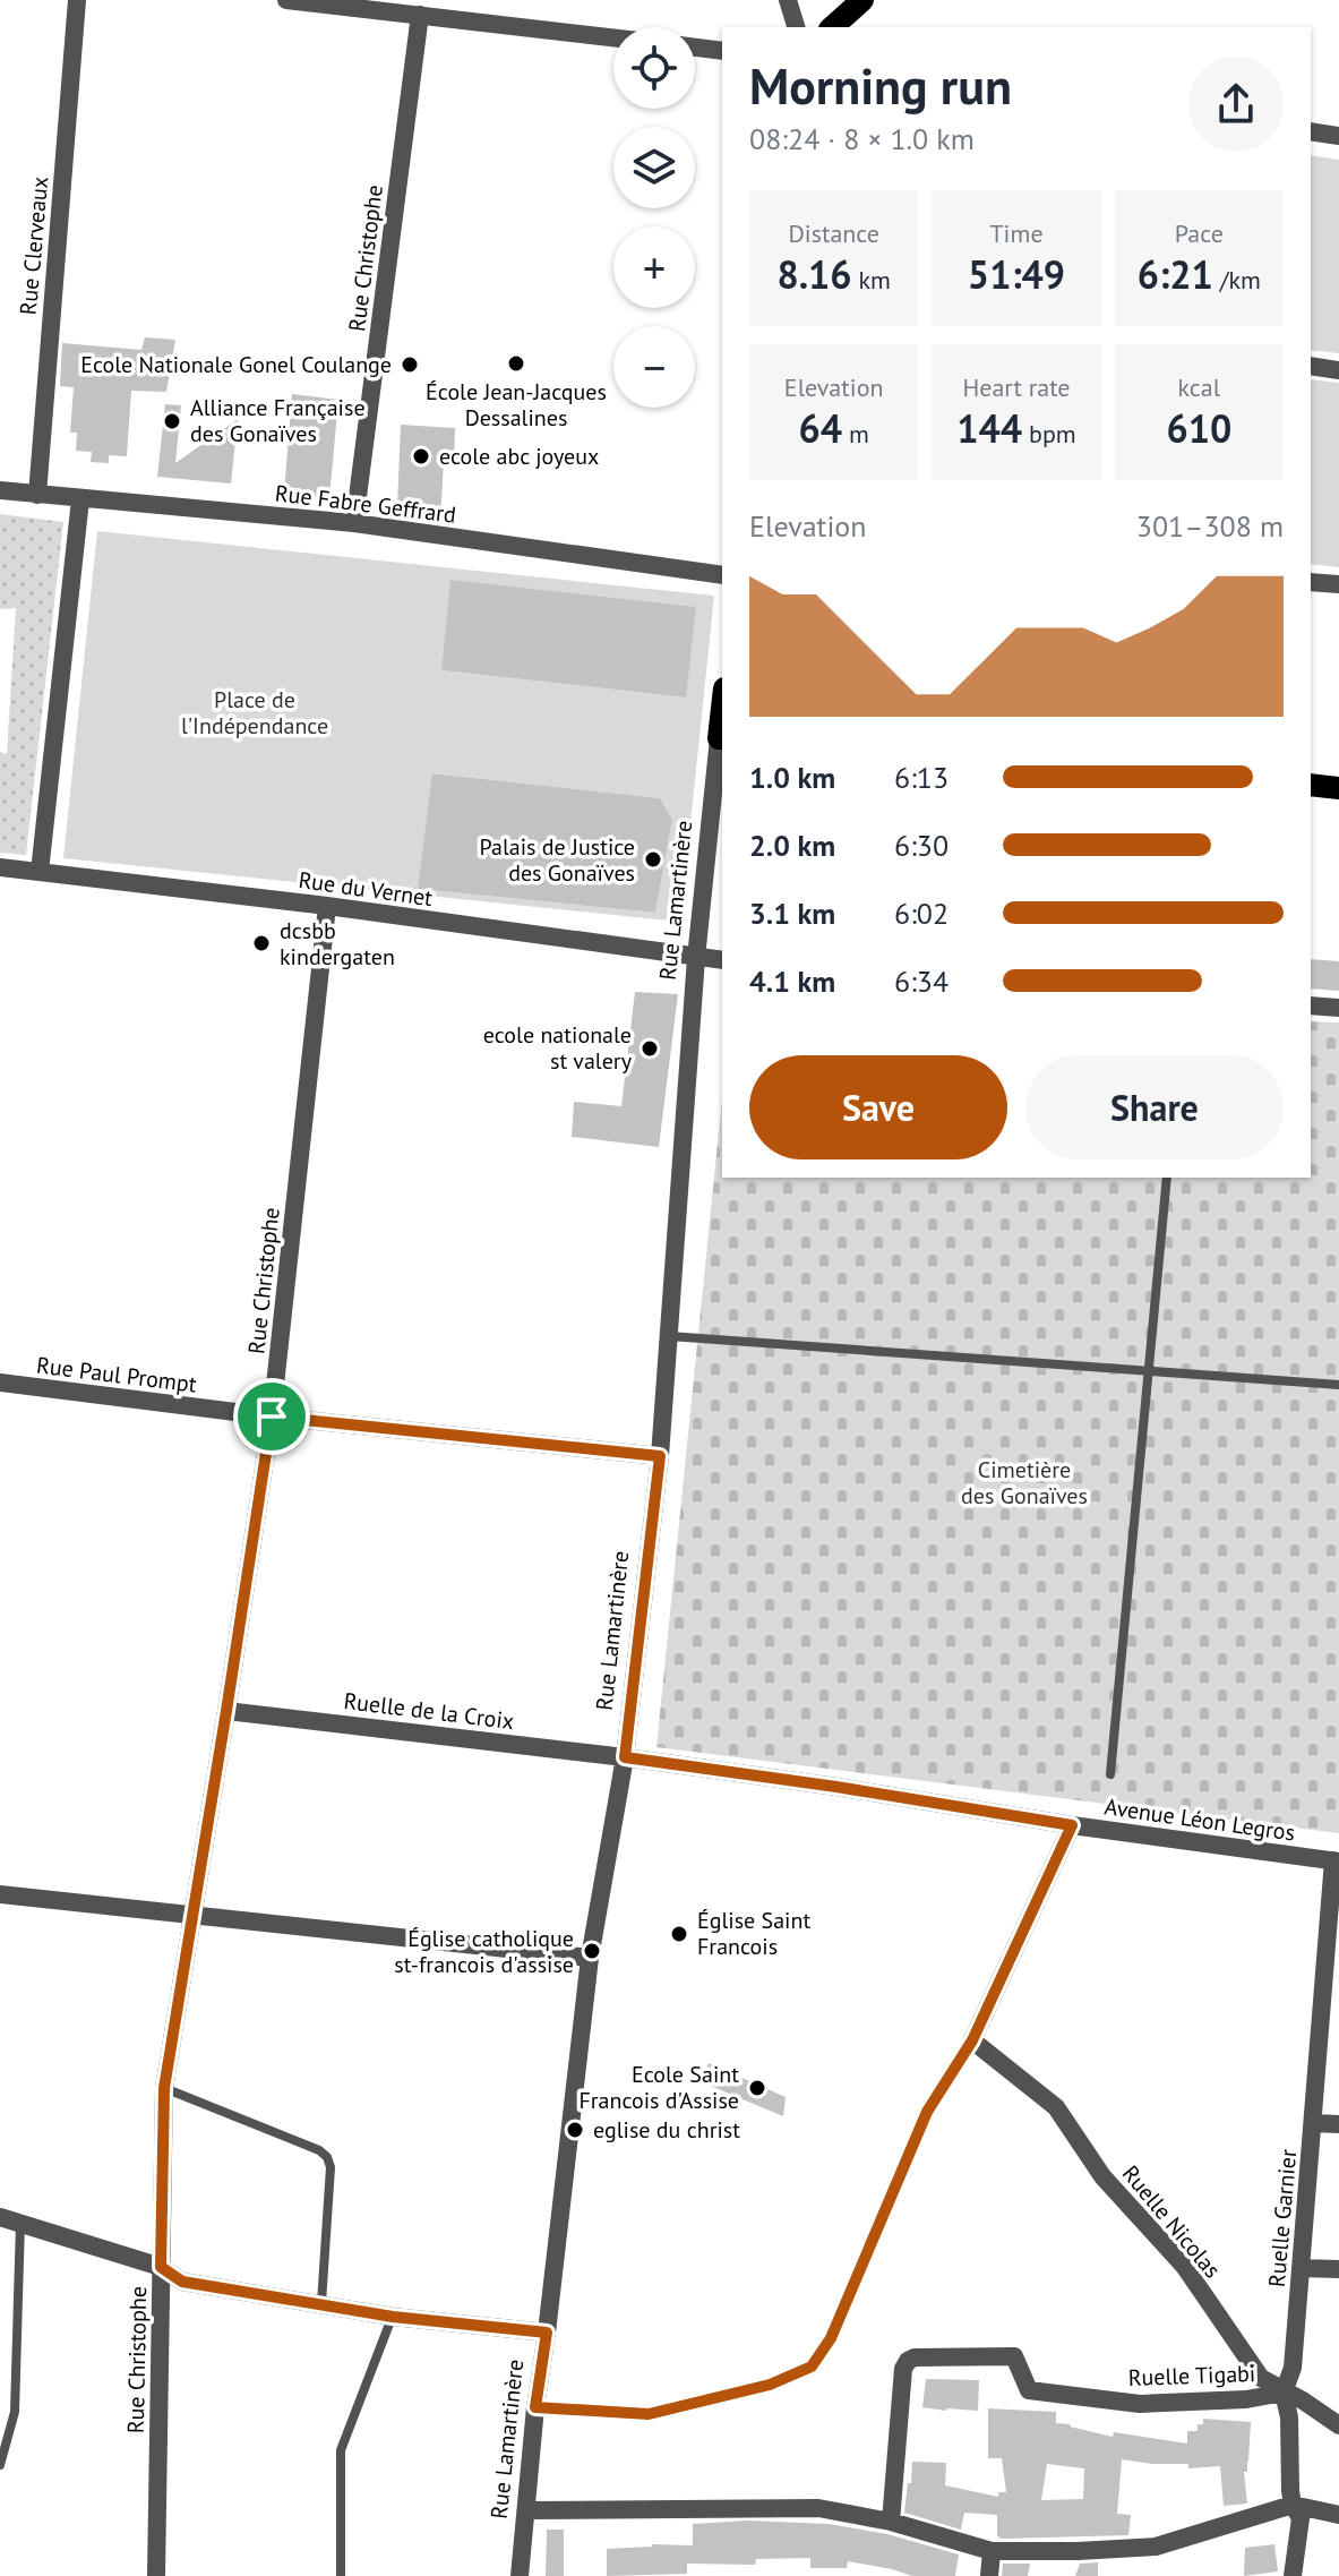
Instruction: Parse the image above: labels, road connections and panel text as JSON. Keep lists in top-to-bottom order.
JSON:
{
  "streets": {
    "street": [
      "Rue Clerveaux",
      "Rue Christophe",
      "Rue Fabre Geffrard",
      "Rue du Vernet",
      "Rue Lamartinère",
      "Rue Paul Prompt",
      "Ruelle de la Croix",
      "Avenue Léon Legros",
      "Ruelle Garnier",
      "Ruelle Nicolas",
      "Ruelle Tigabi"
    ]
  },
  "crossings": [
    ["Rue Clerveaux", "Rue Fabre Geffrard"],
    ["Rue Christophe", "Rue Fabre Geffrard"],
    ["Rue Christophe", "Rue du Vernet"],
    ["Rue Christophe", "Rue Paul Prompt"],
    ["Rue Christophe", "Ruelle de la Croix"],
    ["Rue du Vernet", "Rue Lamartinère"],
    ["Rue Lamartinère", "Rue Paul Prompt"],
    ["Rue Lamartinère", "Ruelle de la Croix"],
    ["Rue Lamartinère", "Avenue Léon Legros"],
    ["Ruelle de la Croix", "Avenue Léon Legros"],
    ["Avenue Léon Legros", "Ruelle Garnier"],
    ["Ruelle Garnier", "Ruelle Nicolas"],
    ["Ruelle Garnier", "Ruelle Tigabi"],
    ["Ruelle Nicolas", "Ruelle Tigabi"]
  ],
  "parks": ["Place de l'Indépendance", "Cimetière des Gonaïves"],
  "places": [
    "École Jean-Jacques Dessalines",
    "Ecole Nationale Gonel Coulange",
    "Alliance Française des Gonaïves",
    "ecole abc joyeux",
    "Palais de Justice des Gonaïves",
    "dcsbb kindergaten",
    "ecole nationale st valery",
    "Église Saint Francois",
    "Église catholique st-francois d'assise",
    "Ecole Saint Francois d'Assise",
    "eglise du christ"
  ],
  "page": {
    "map_buttons": ["+", "−"],
    "heading": ["Morning run", "08:24 · 8 × 1.0 km"],
    "stats": [
      ["Distance", "8.16 km"],
      ["Time", "51:49"],
      ["Pace", "6:21 /km"],
      ["Elevation", "64 m"],
      ["Heart rate", "144 bpm"],
      ["kcal", "610"]
    ],
    "chart": ["Elevation", "301–308 m"],
    "list": [
      {
        "name": "1.0 km",
        "note": "6:13"
      },
      {
        "name": "2.0 km",
        "note": "6:30"
      },
      {
        "name": "3.1 km",
        "note": "6:02"
      },
      {
        "name": "4.1 km",
        "note": "6:34"
      }
    ],
    "buttons": ["Save", "Share"]
  }
}
